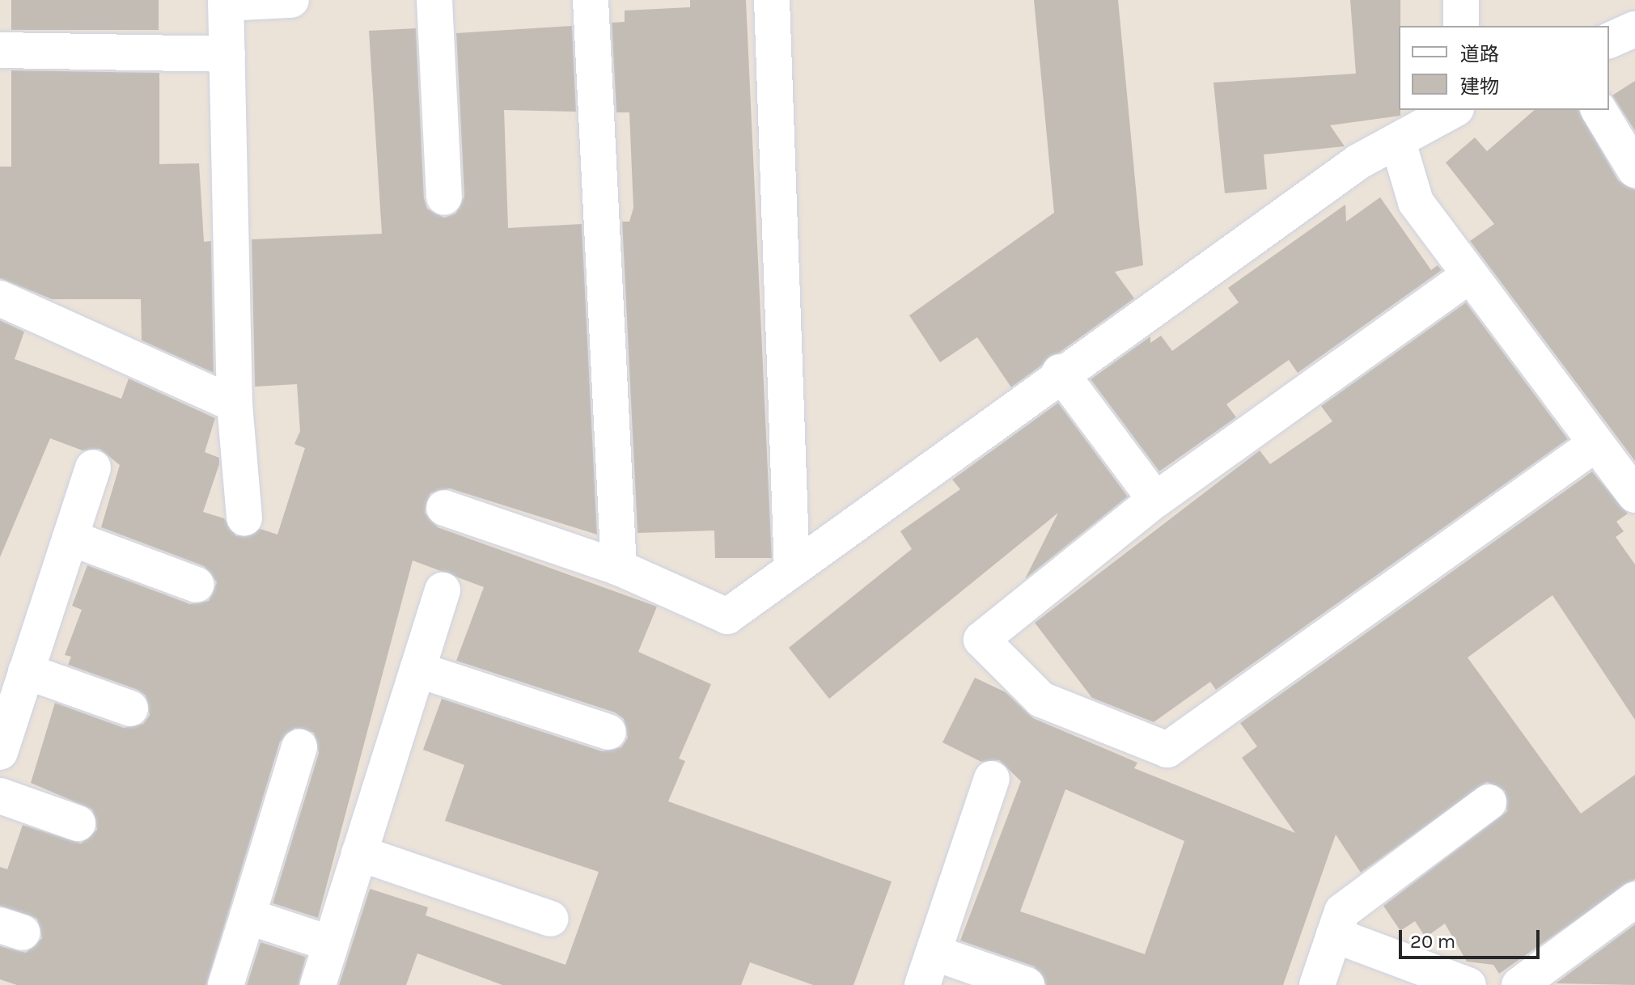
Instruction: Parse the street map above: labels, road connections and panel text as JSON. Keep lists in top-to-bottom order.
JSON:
{
  "legend": ["道路", "建物"],
  "scale_bar": "20 m"
}
